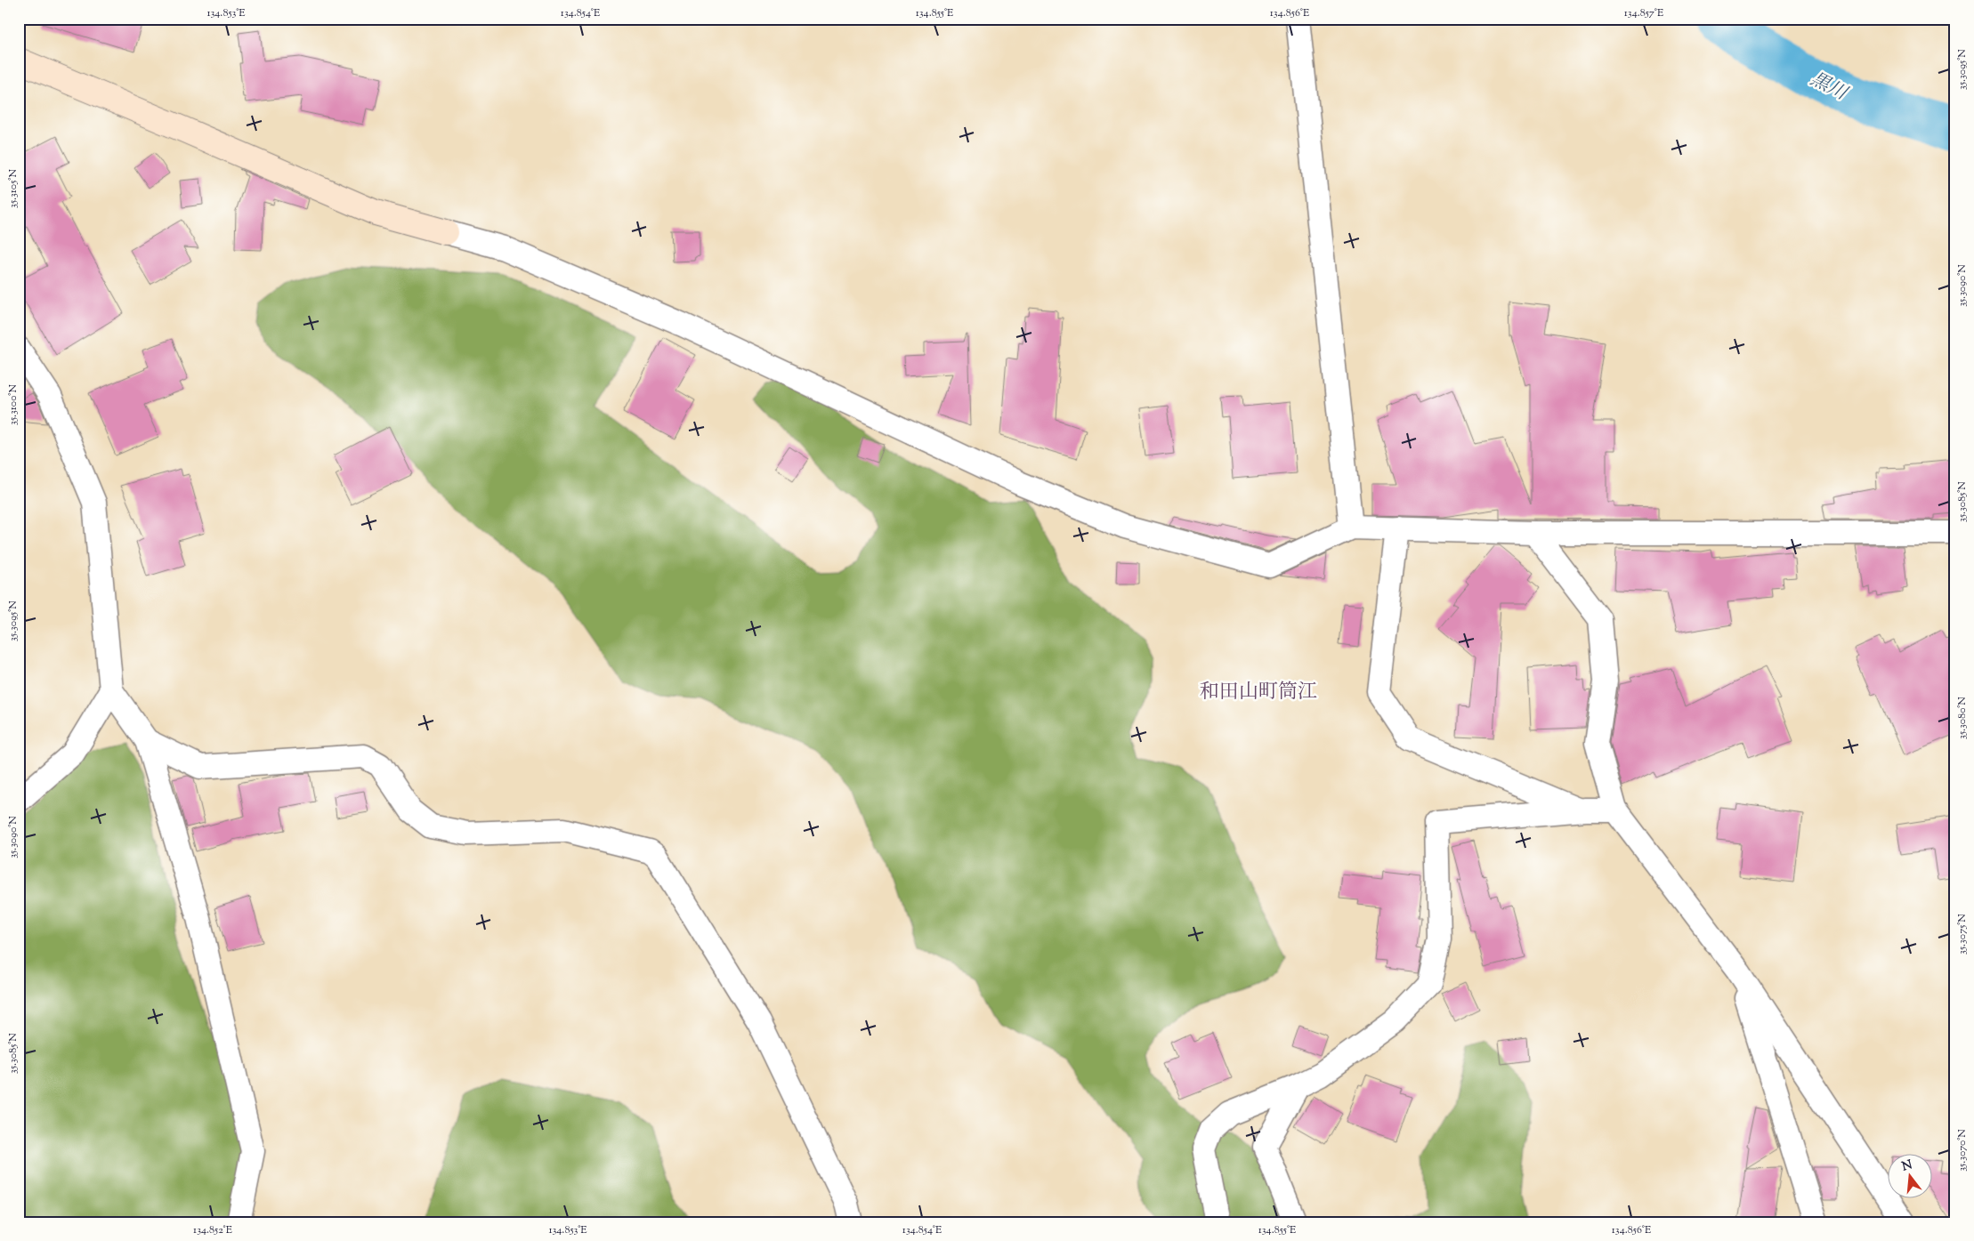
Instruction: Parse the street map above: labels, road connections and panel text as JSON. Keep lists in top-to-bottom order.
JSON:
{
  "districts": ["和田山町筒江"],
  "water": ["黒川"],
  "north": "top",
  "coordinates": [
    "134.853°E",
    "134.854°E",
    "134.855°E",
    "134.856°E",
    "134.857°E",
    "35.3095°N",
    "35.3105°N",
    "35.3090°N",
    "35.3100°N",
    "35.3085°N",
    "35.3080°N",
    "35.3075°N",
    "35.3070°N",
    "134.852°E"
  ]
}
